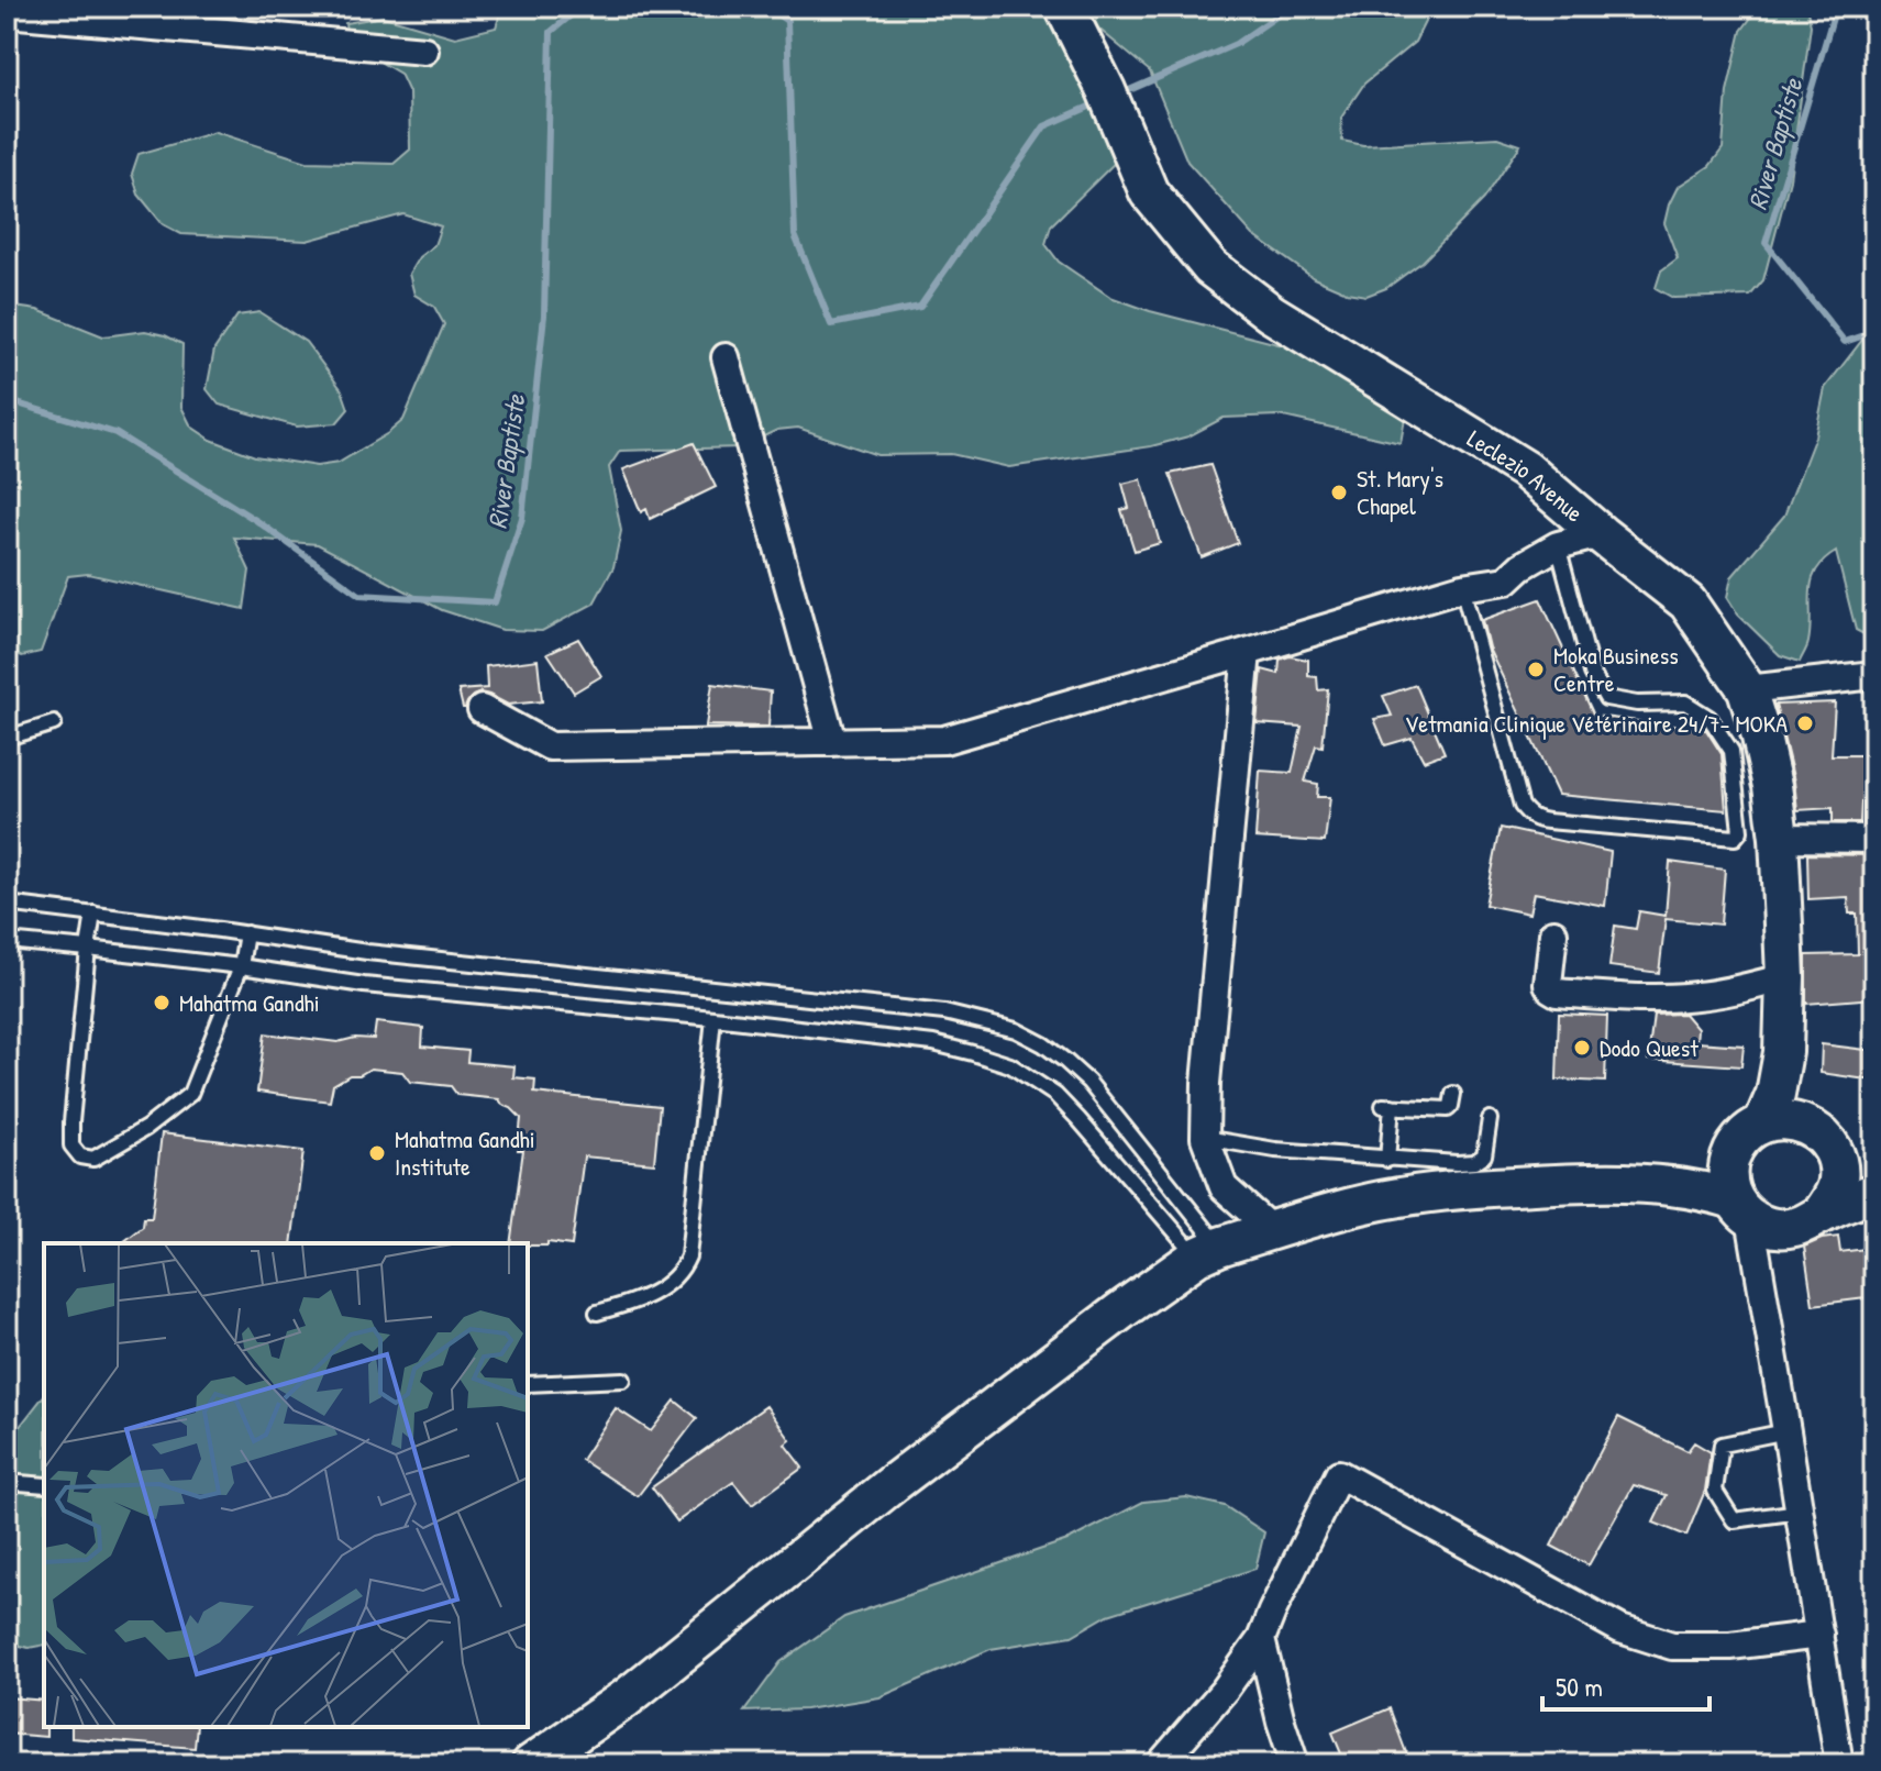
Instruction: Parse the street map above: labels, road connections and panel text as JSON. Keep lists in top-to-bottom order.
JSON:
{
  "streets": {
    "main road": ["Leclezio Avenue"]
  },
  "water": ["River Baptiste"],
  "places": [
    "St. Mary's Chapel",
    "Moka Business Centre",
    "Vetmania Clinique Vétérinaire 24/7- MOKA",
    "Mahatma Gandhi",
    "Dodo Quest",
    "Mahatma Gandhi Institute"
  ],
  "scale_bar": "50 m"
}
